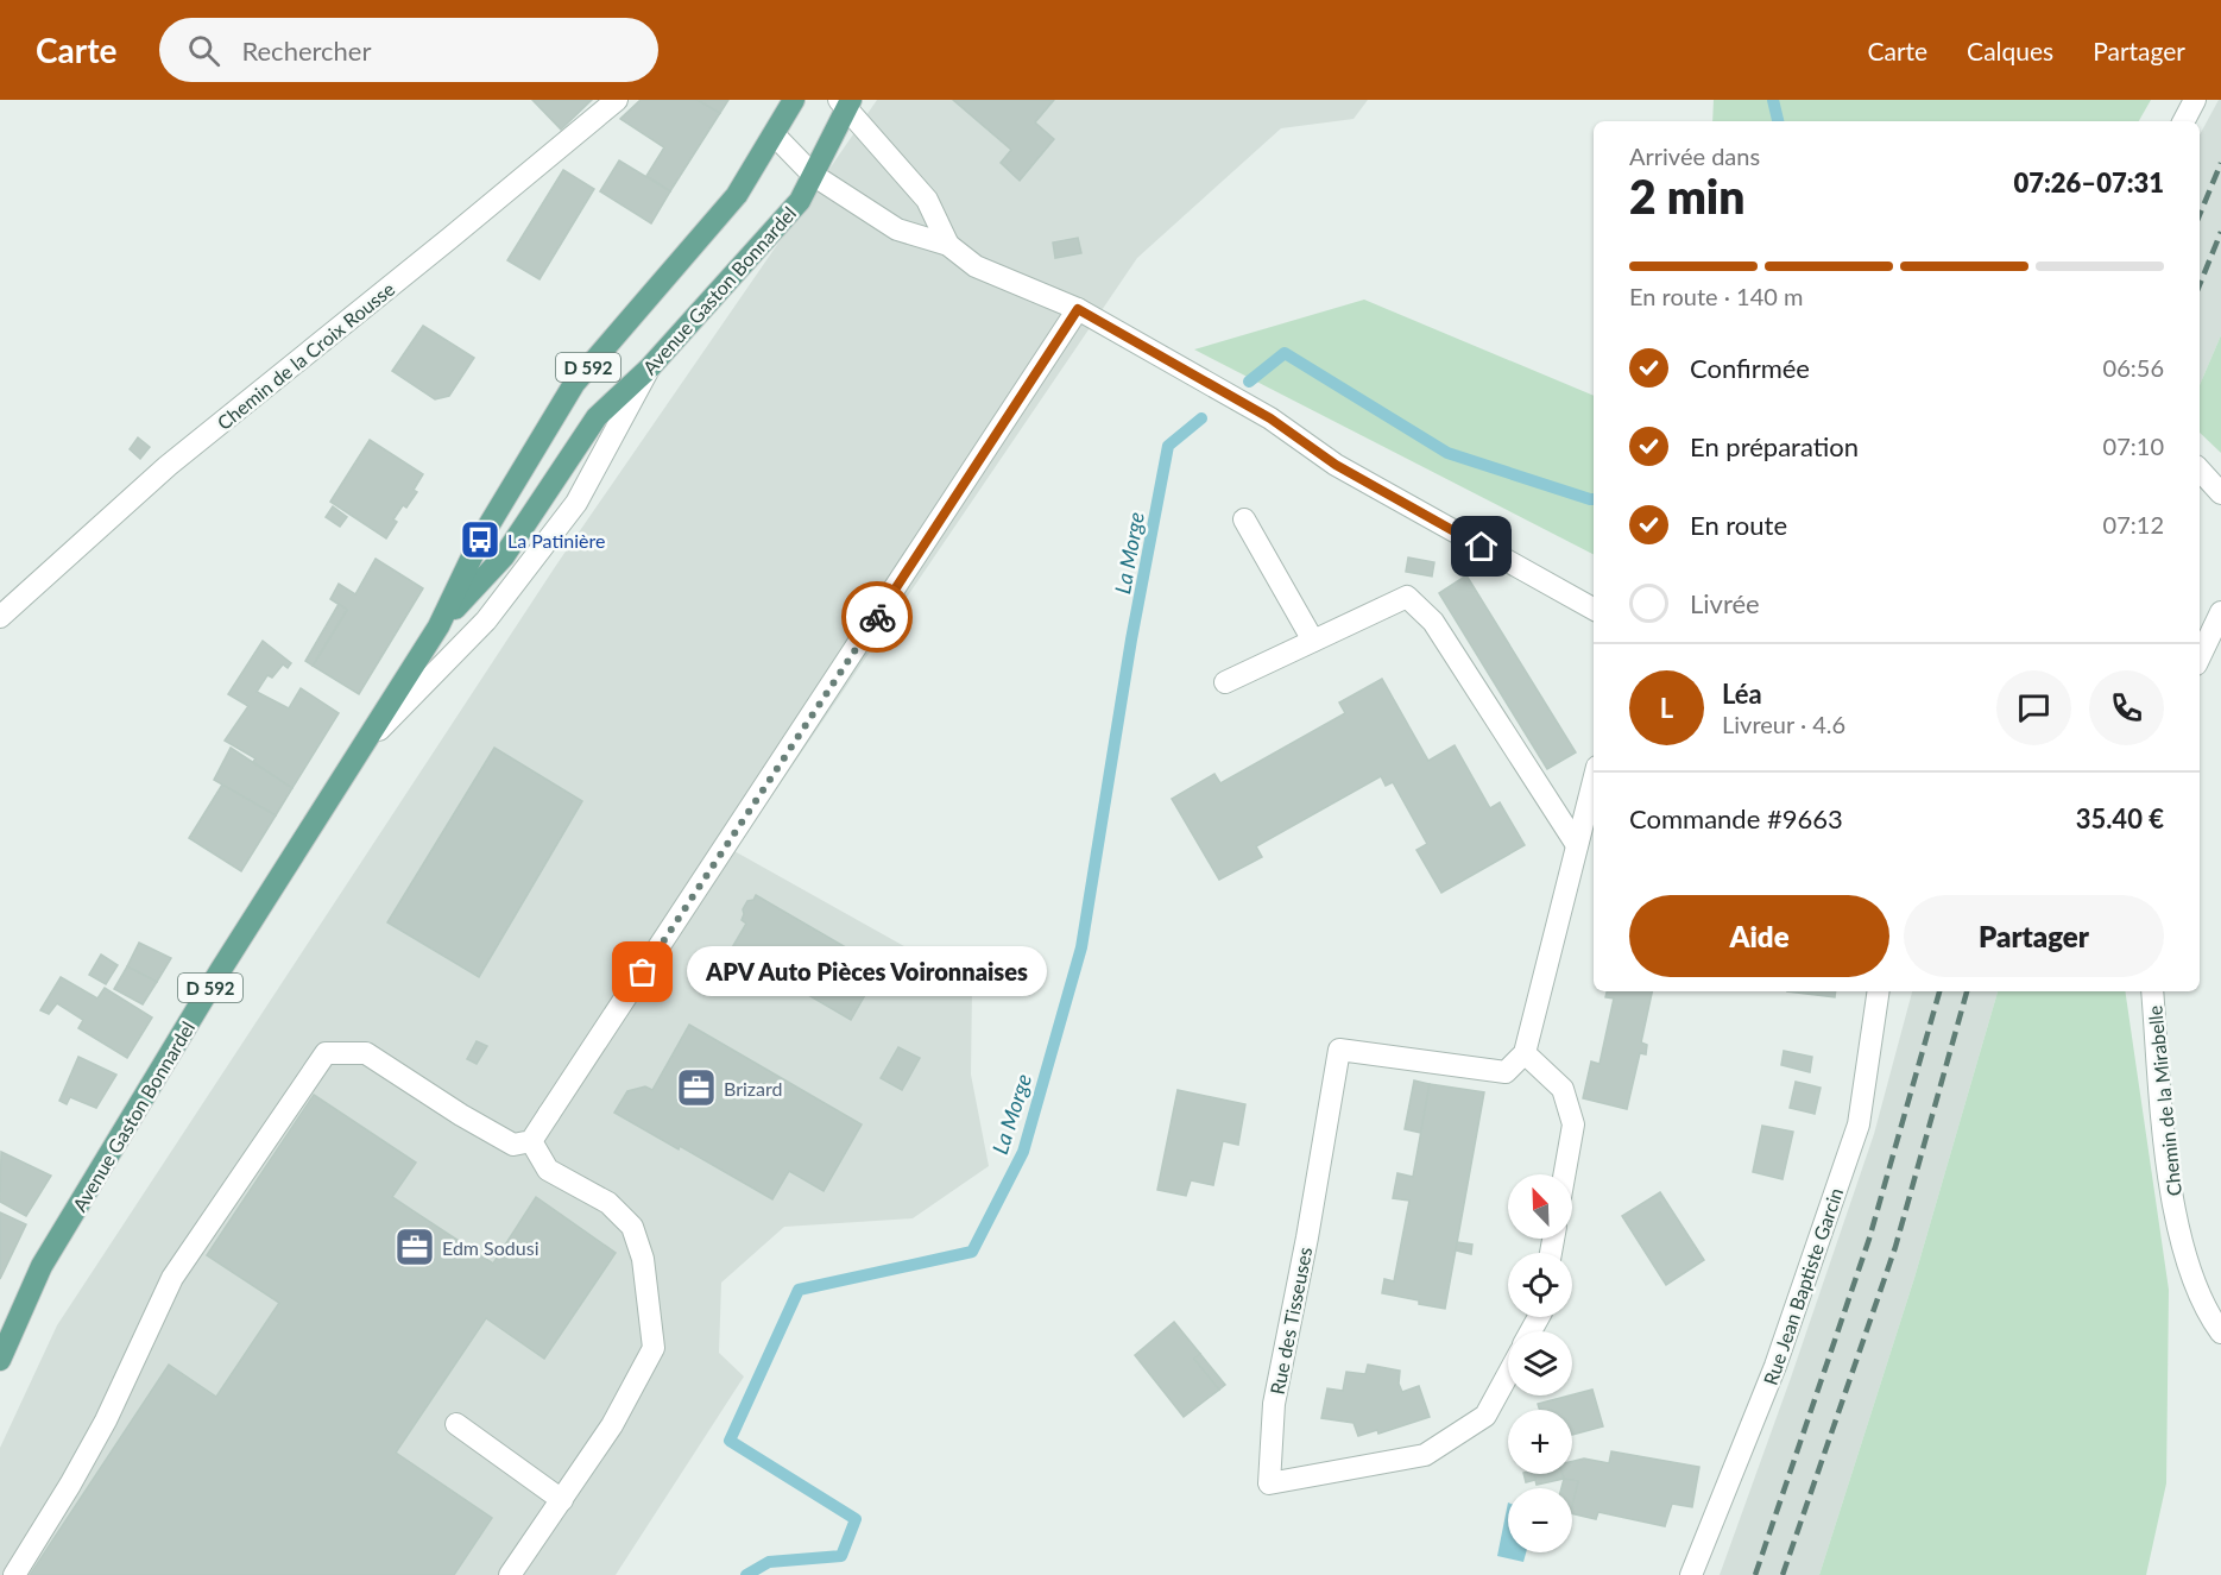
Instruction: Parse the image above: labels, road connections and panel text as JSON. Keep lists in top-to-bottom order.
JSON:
{
  "streets": {
    "main road": ["Avenue Gaston Bonnardel", "D 592"],
    "street": [
      "Chemin de la Croix Rousse",
      "Chemin de la Mirabelle",
      "Rue Jean Baptiste Garcin",
      "Rue des Tisseuses"
    ]
  },
  "water": ["La Morge"],
  "places": {
    "bus stop": ["La Patinière"],
    "other": ["APV Auto Pièces Voironnaises"],
    "office": ["Brizard", "Edm Sodusi"]
  },
  "north": "top left",
  "page": {
    "header": "Carte",
    "search": "Rechercher",
    "nav": ["Carte", "Calques", "Partager"],
    "heading": ["2 min", "Arrivée dans", "07:26–07:31"],
    "panel": [
      "Léa",
      "Livreur · 4.6",
      "Commande #9663",
      "35.40 €"
    ],
    "bar": "En route · 140 m",
    "list": [
      ["Confirmée", "06:56"],
      ["En préparation", "07:10"],
      ["En route", "07:12"],
      "Livrée"
    ],
    "round": "L",
    "buttons": ["Aide", "Partager"],
    "bubble": "APV Auto Pièces Voironnaises",
    "map_buttons": ["+", "−"]
  }
}
